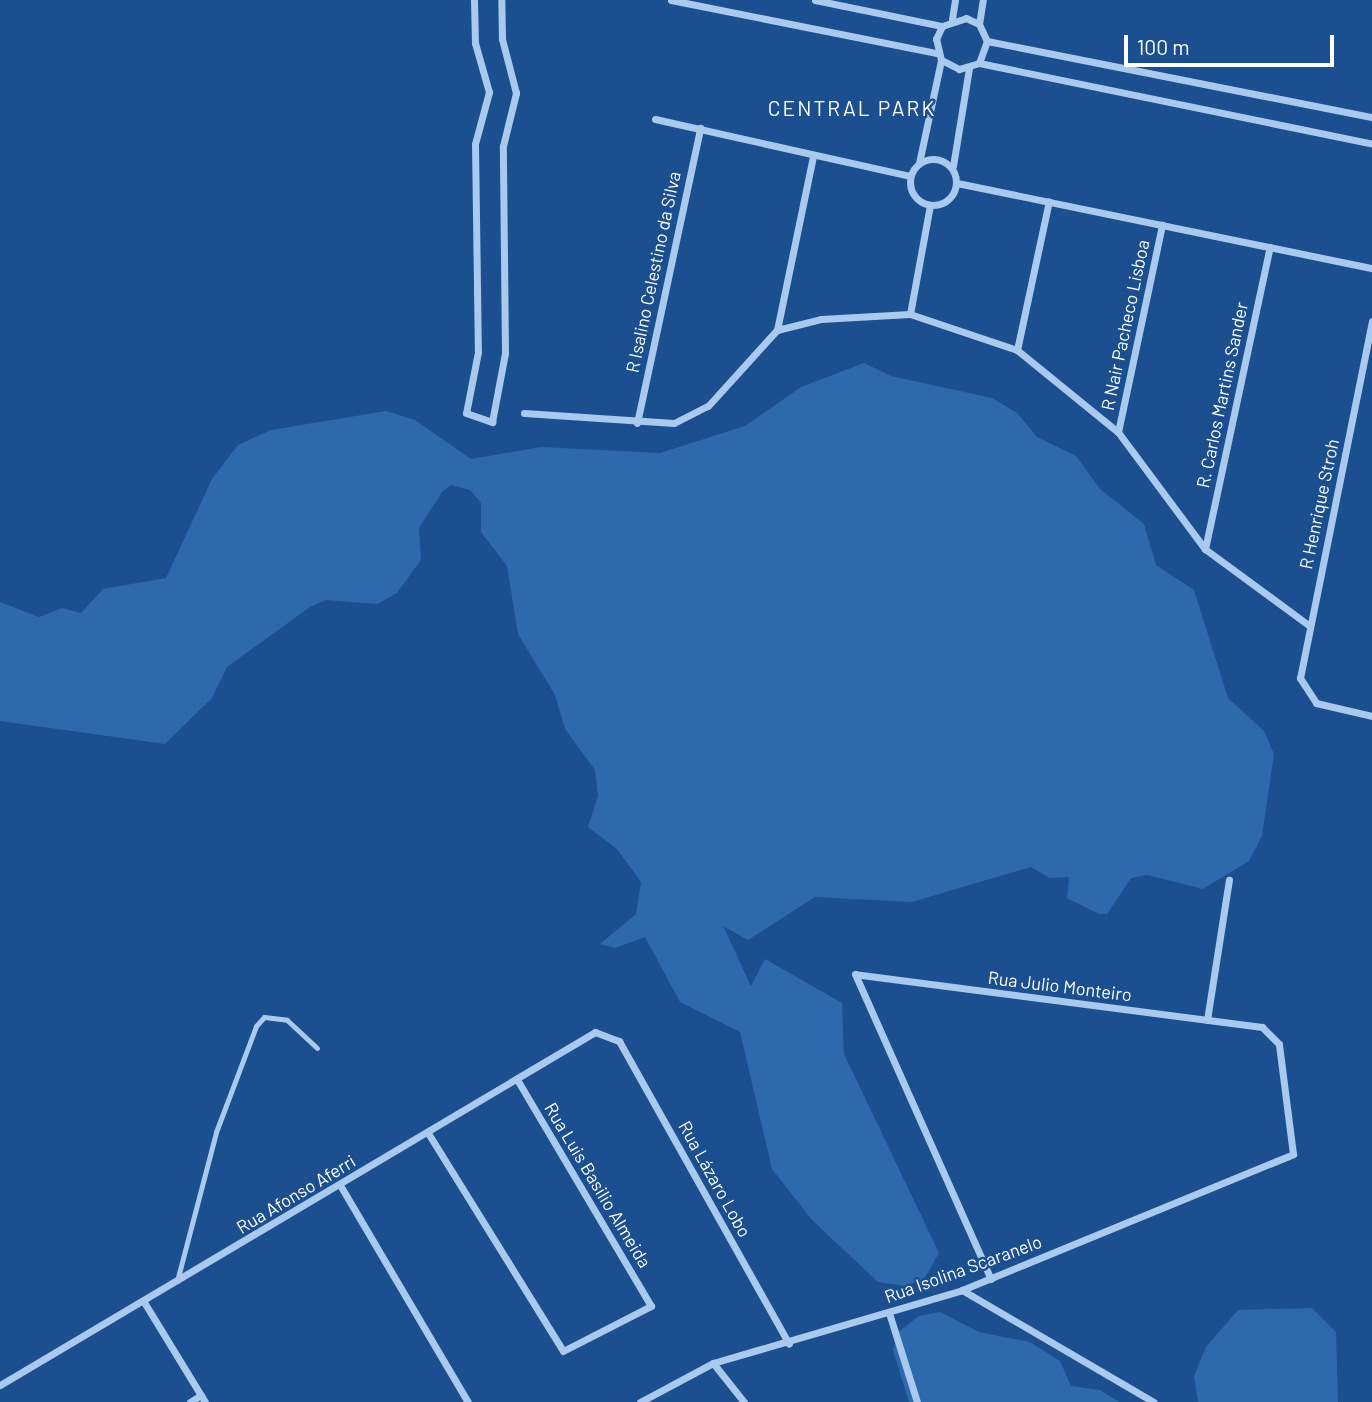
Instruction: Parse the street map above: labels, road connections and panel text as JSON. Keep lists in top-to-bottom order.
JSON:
{
  "streets": {
    "street": [
      "R Isalino Celestino da Silva",
      "R Nair Pacheco Lisboa",
      "R. Carlos Martins Sander",
      "R Henrique Stroh",
      "Rua Julio Monteiro",
      "Rua Lázaro Lobo",
      "Rua Luis Basilio Almeida",
      "Rua Afonso Aferri",
      "Rua Isolina Scaranelo"
    ]
  },
  "crossings": [
    ["Rua Julio Monteiro", "Rua Isolina Scaranelo"],
    ["Rua Lázaro Lobo", "Rua Afonso Aferri"],
    ["Rua Lázaro Lobo", "Rua Isolina Scaranelo"],
    ["Rua Luis Basilio Almeida", "Rua Afonso Aferri"]
  ],
  "districts": ["CENTRAL PARK"],
  "scale_bar": "100 m"
}
